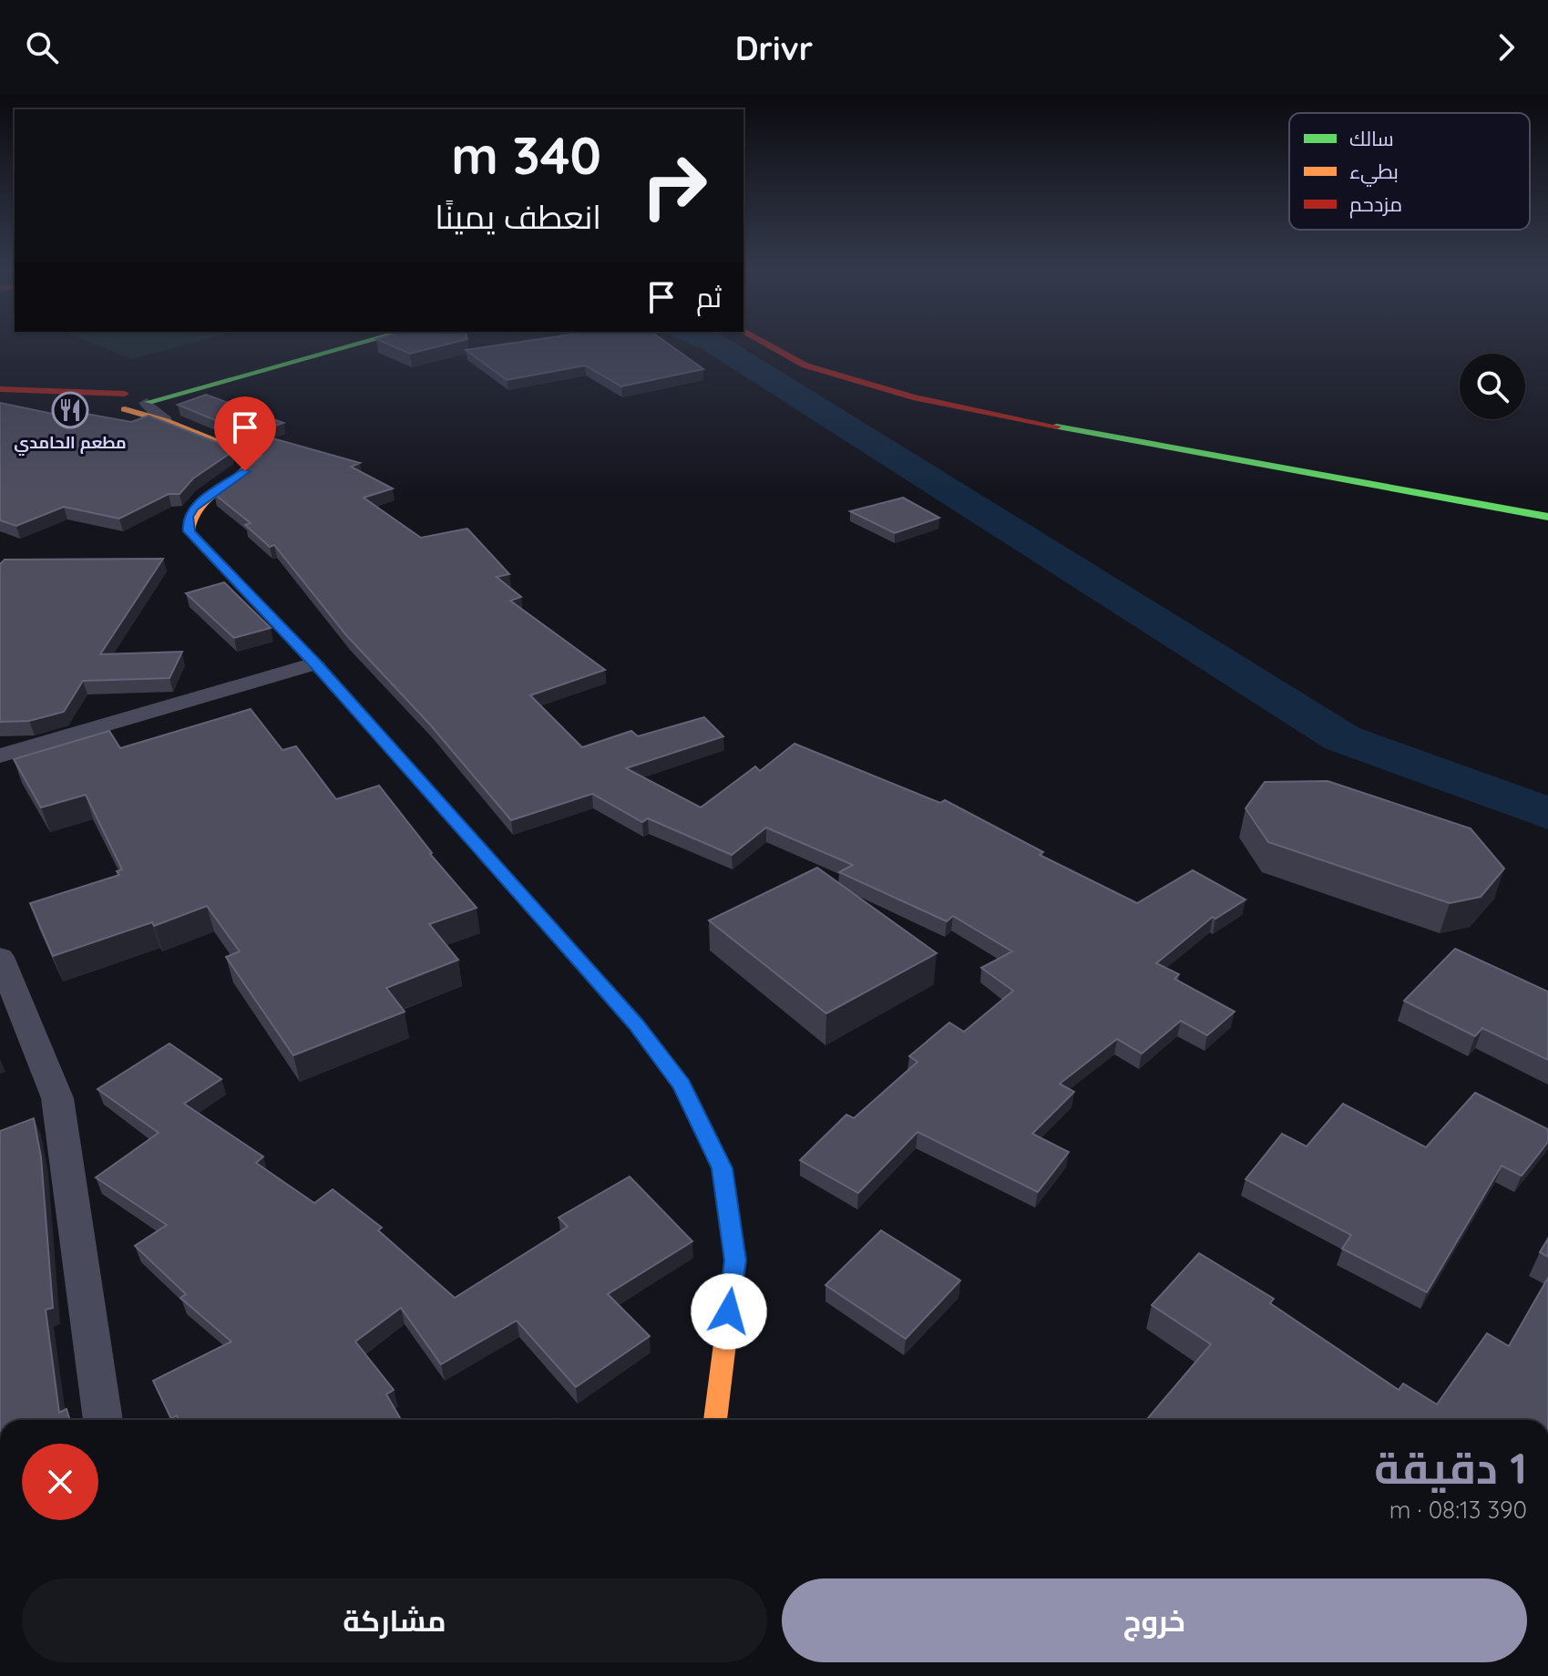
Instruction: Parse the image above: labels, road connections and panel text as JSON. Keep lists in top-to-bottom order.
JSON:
{
  "places": {
    "restaurant": ["مطعم الحامدي"]
  },
  "legend": ["سالك", "بطيء", "مزدحم"],
  "page": {
    "header": "Drivr",
    "turn": ["340 m", "انعطف يمينًا"],
    "then": "ثم",
    "heading": ["1 دقيقة", "390 m · 08:13"],
    "buttons": ["خروج", "مشاركة"]
  }
}
